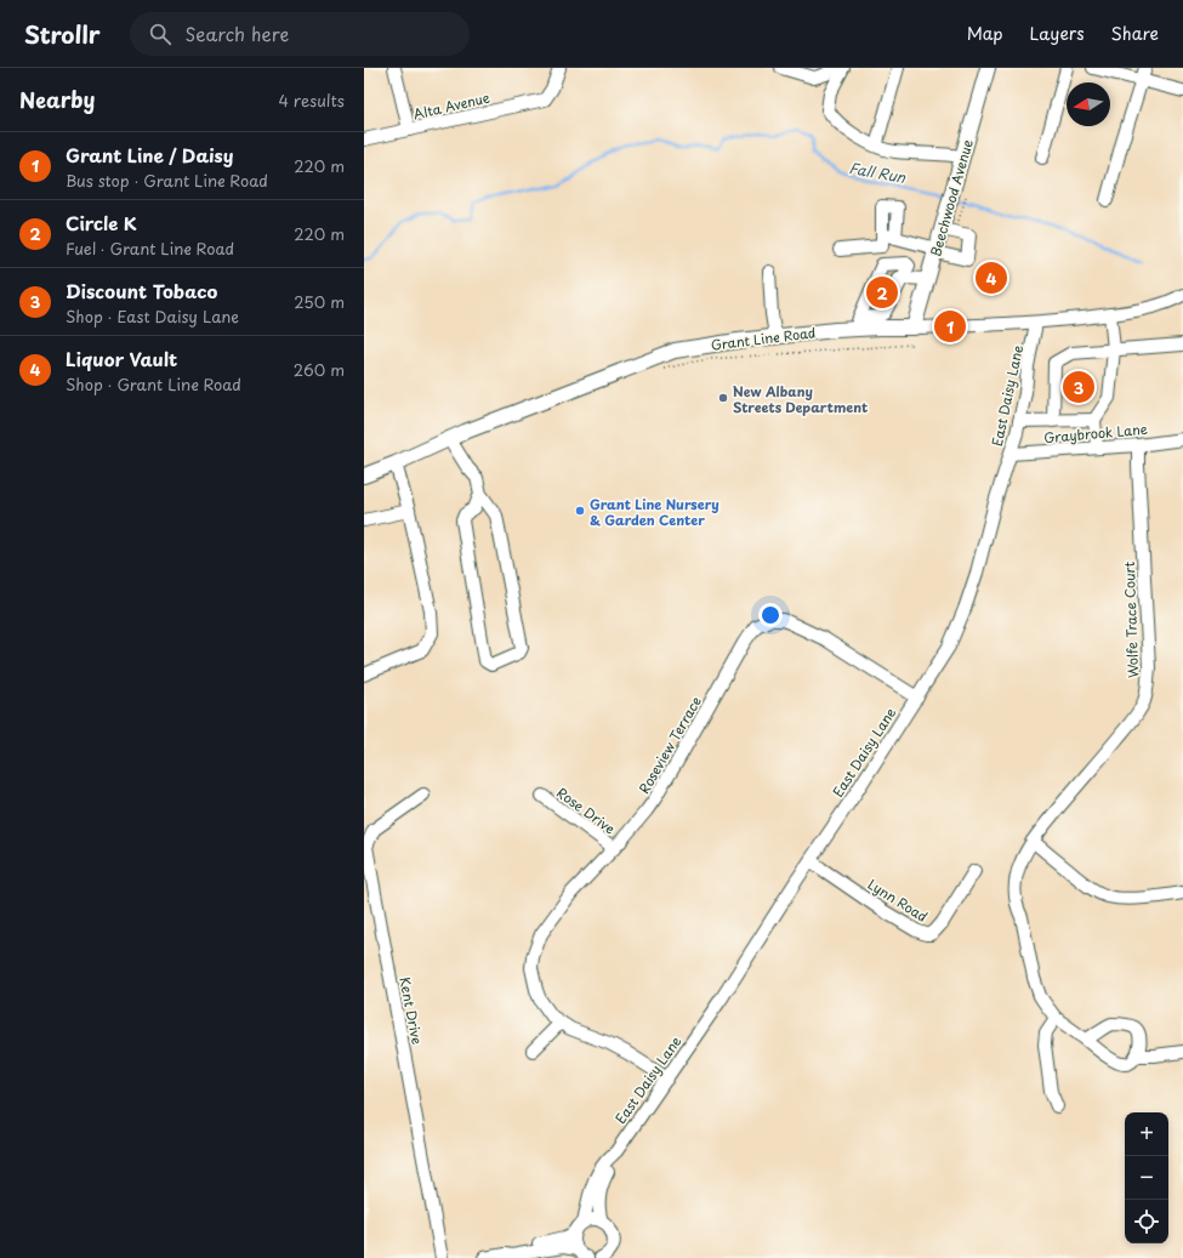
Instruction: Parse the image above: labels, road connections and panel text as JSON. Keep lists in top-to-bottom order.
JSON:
{
  "streets": {
    "main road": ["Beechwood Avenue", "Grant Line Road"],
    "street": [
      "Alta Avenue",
      "East Daisy Lane",
      "Graybrook Lane",
      "Wolfe Trace Court",
      "Roseview Terrace",
      "Rose Drive",
      "Lynn Road",
      "Kent Drive"
    ]
  },
  "crossings": [
    ["Beechwood Avenue", "Grant Line Road"],
    ["Grant Line Road", "East Daisy Lane"],
    ["East Daisy Lane", "Graybrook Lane"],
    ["East Daisy Lane", "Roseview Terrace"],
    ["East Daisy Lane", "Lynn Road"],
    ["Graybrook Lane", "Wolfe Trace Court"],
    ["Roseview Terrace", "Rose Drive"]
  ],
  "water": ["Fall Run"],
  "places": ["New Albany Streets Department", "Grant Line Nursery & Garden Center"],
  "north": "left",
  "page": {
    "header": "Strollr",
    "search": "Search here",
    "nav": ["Map", "Layers", "Share"],
    "heading": ["Nearby", "4 results"],
    "list": [
      {
        "mark": "1",
        "name": "Grant Line / Daisy",
        "note": "Bus stop · Grant Line Road",
        "value": "220 m"
      },
      {
        "mark": "2",
        "name": "Circle K",
        "note": "Fuel · Grant Line Road",
        "value": "220 m"
      },
      {
        "mark": "3",
        "name": "Discount Tobaco",
        "note": "Shop · East Daisy Lane",
        "value": "250 m"
      },
      {
        "mark": "4",
        "name": "Liquor Vault",
        "note": "Shop · Grant Line Road",
        "value": "260 m"
      }
    ],
    "pins": [
      "4",
      "2",
      "1",
      "3"
    ],
    "map_buttons": ["+", "−"]
  }
}
